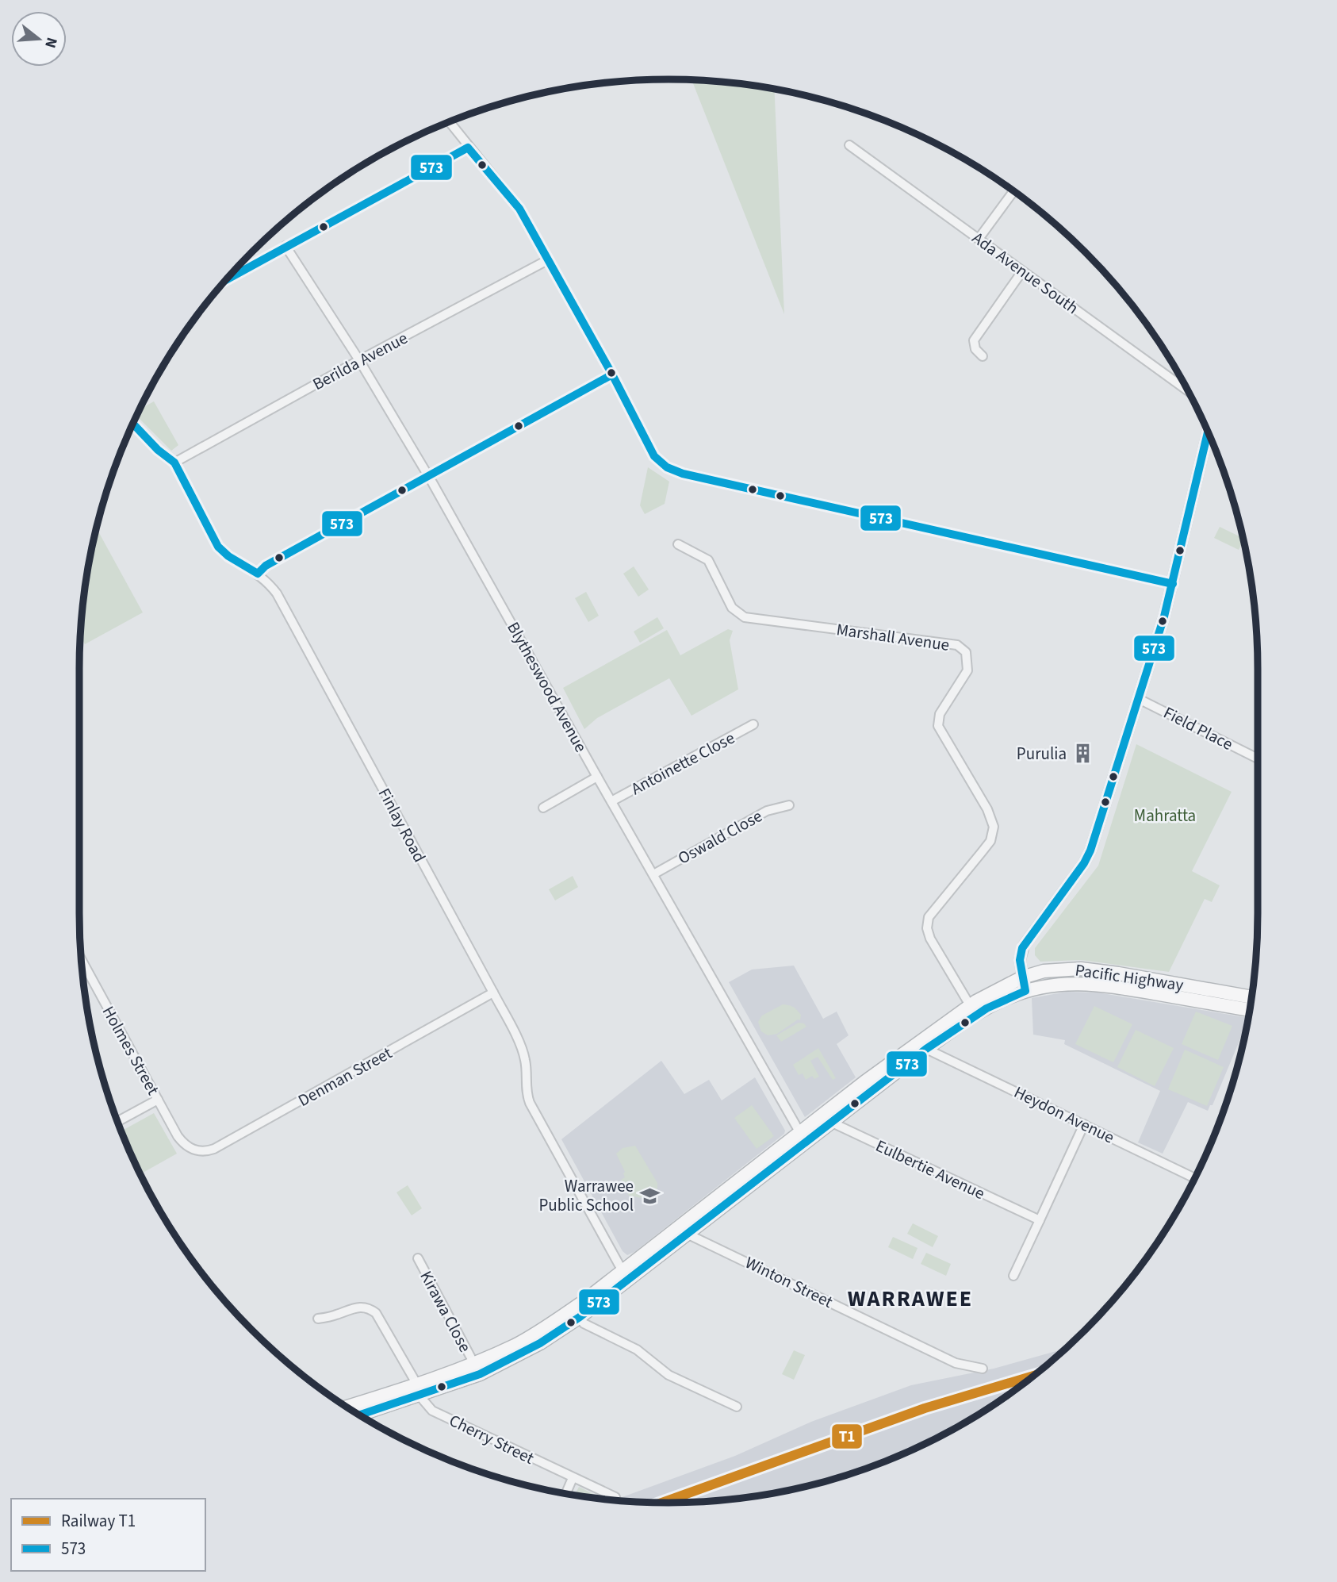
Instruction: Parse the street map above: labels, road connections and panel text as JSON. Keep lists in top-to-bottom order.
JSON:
{
  "streets": {
    "highway": ["Pacific Highway"],
    "street": [
      "Ada Avenue South",
      "Berilda Avenue",
      "Marshall Avenue",
      "Blytheswood Avenue",
      "Field Place",
      "Antoinette Close",
      "Finlay Road",
      "Oswald Close",
      "Holmes Street",
      "Denman Street",
      "Heydon Avenue",
      "Eulbertie Avenue",
      "Winton Street",
      "Kirawa Close",
      "Cherry Street"
    ]
  },
  "crossings": [
    ["Berilda Avenue", "Blytheswood Avenue"],
    ["Berilda Avenue", "Finlay Road"],
    ["Marshall Avenue", "Pacific Highway"],
    ["Blytheswood Avenue", "Antoinette Close"],
    ["Blytheswood Avenue", "Oswald Close"],
    ["Blytheswood Avenue", "Pacific Highway"],
    ["Finlay Road", "Pacific Highway"],
    ["Finlay Road", "Denman Street"],
    ["Pacific Highway", "Heydon Avenue"],
    ["Pacific Highway", "Eulbertie Avenue"],
    ["Pacific Highway", "Winton Street"],
    ["Pacific Highway", "Kirawa Close"],
    ["Pacific Highway", "Cherry Street"],
    ["Holmes Street", "Denman Street"]
  ],
  "districts": ["WARRAWEE"],
  "parks": ["Mahratta"],
  "places": {
    "building": ["Purulia"],
    "school or university": ["Warrawee Public School"]
  },
  "lines": ["transit line 573", "rail line T1"],
  "legend": ["Railway T1", "573"],
  "north": "right"
}
